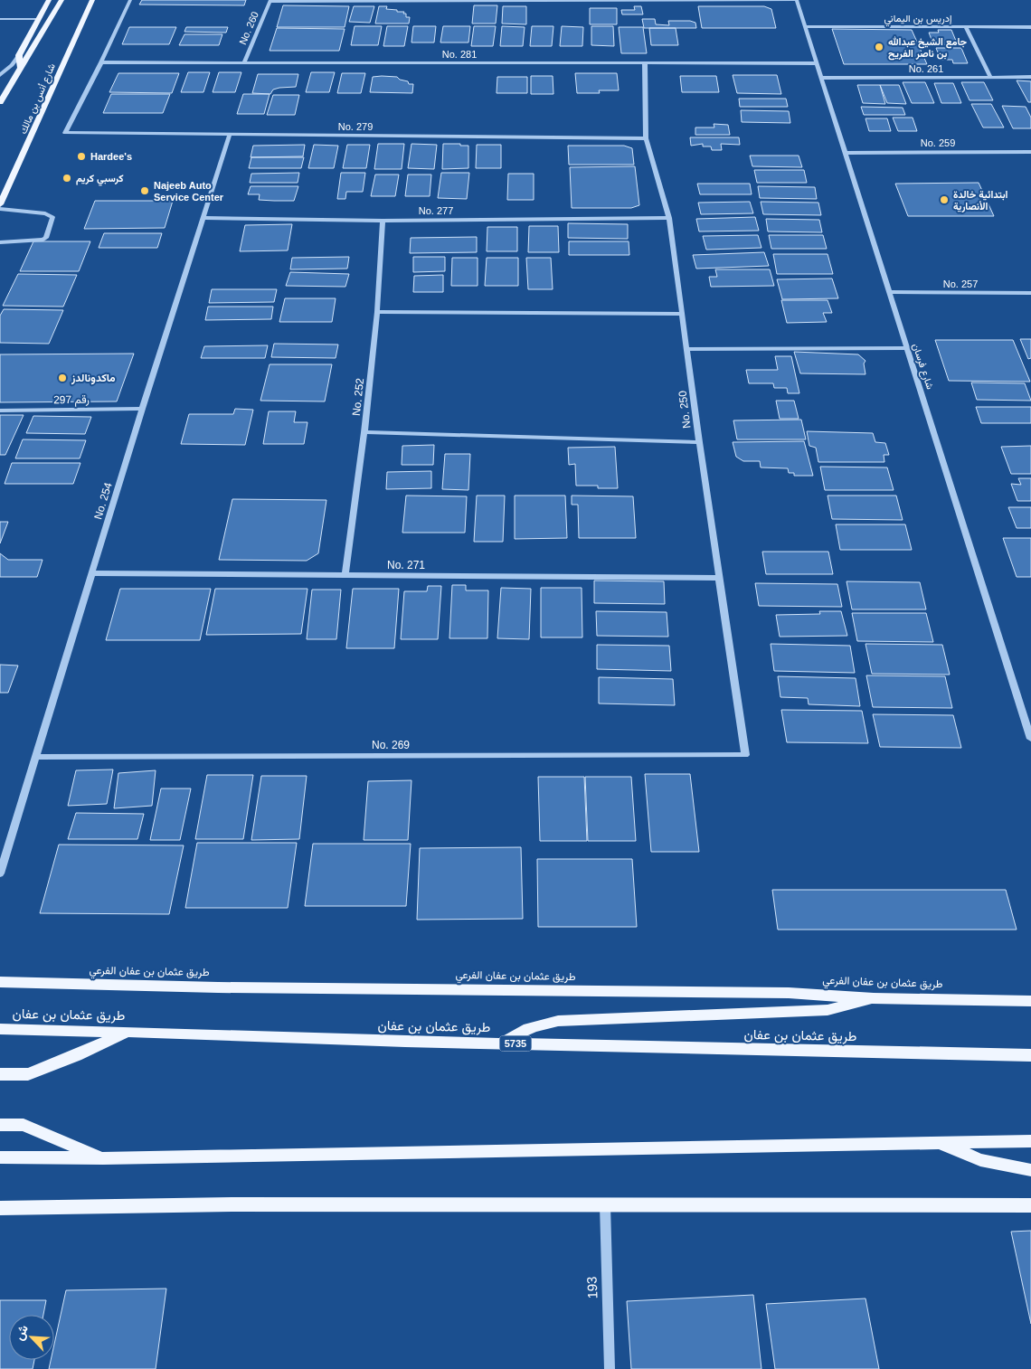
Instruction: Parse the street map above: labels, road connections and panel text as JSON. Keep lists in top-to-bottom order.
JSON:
{
  "streets": {
    "main road": [
      "شارع أنس بن مالك",
      "طريق عثمان بن عفان الفرعي",
      "طريق عثمان بن عفان",
      "5735"
    ],
    "street": [
      "إدريس بن اليماني",
      "No. 260",
      "No. 281",
      "No. 261",
      "No. 279",
      "No. 259",
      "No. 277",
      "No. 257",
      "شارع فرسان",
      "No. 252",
      "رقم 297",
      "No. 250",
      "No. 254",
      "No. 271",
      "No. 269",
      "193"
    ]
  },
  "crossings": [
    ["إدريس بن اليماني", "شارع فرسان"],
    ["No. 260", "No. 281"],
    ["No. 281", "No. 279"],
    ["No. 281", "شارع فرسان"],
    ["No. 281", "No. 250"],
    ["No. 261", "شارع فرسان"],
    ["No. 279", "No. 250"],
    ["No. 279", "No. 254"],
    ["No. 259", "شارع فرسان"],
    ["No. 277", "No. 252"],
    ["No. 277", "No. 250"],
    ["No. 277", "No. 254"],
    ["No. 257", "شارع فرسان"],
    ["No. 252", "No. 271"],
    ["رقم 297", "No. 254"],
    ["No. 250", "No. 271"],
    ["No. 250", "No. 269"],
    ["No. 254", "No. 271"],
    ["No. 254", "No. 269"]
  ],
  "places": [
    "جامع الشيخ عبدالله بن ناصر الفريح",
    "Hardee's",
    "كرسبي كريم",
    "Najeeb Auto Service Center",
    "ابتدائية خالدة الأنصارية",
    "ماكدونالدز"
  ],
  "north": "top left"
}
